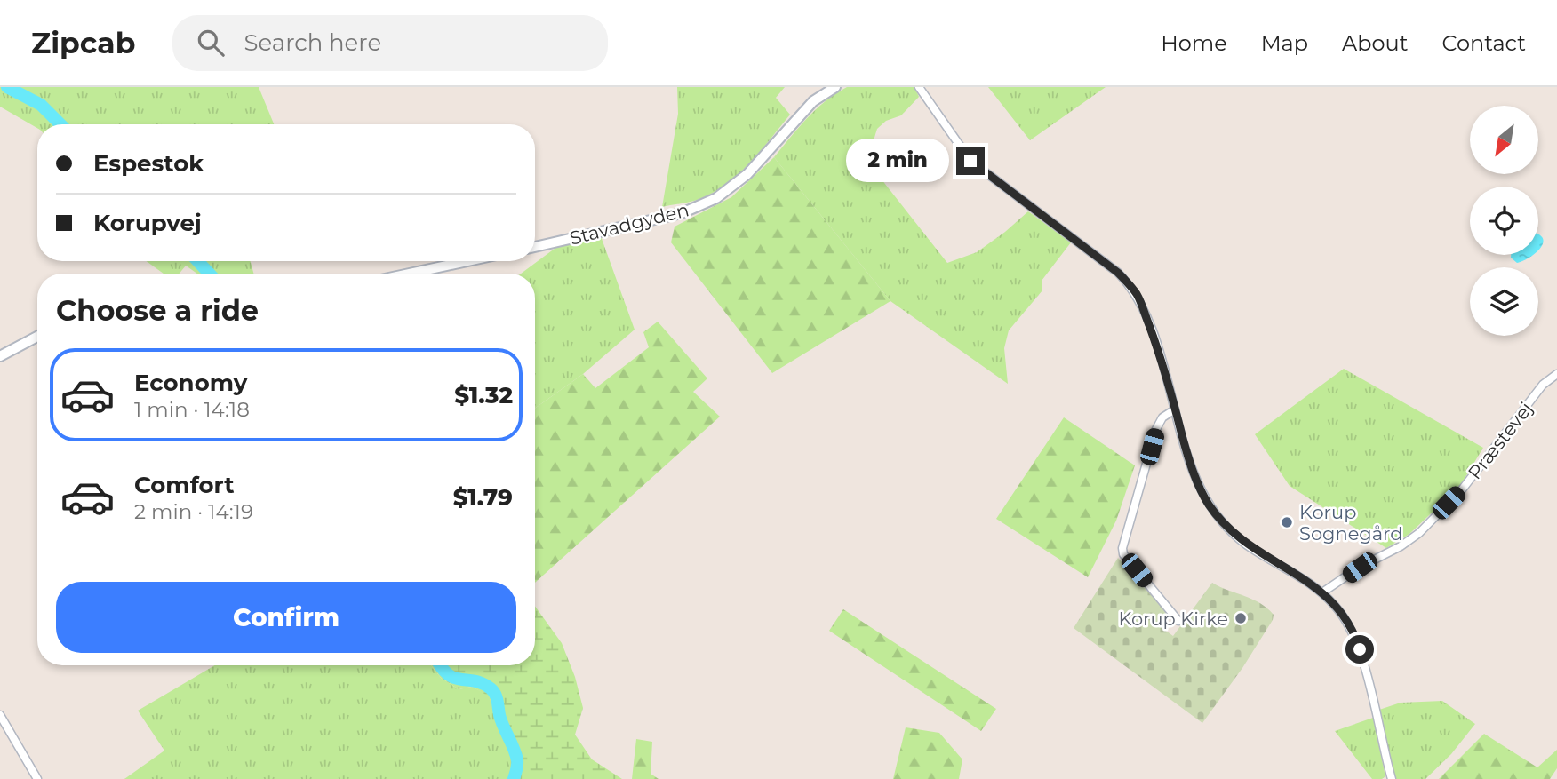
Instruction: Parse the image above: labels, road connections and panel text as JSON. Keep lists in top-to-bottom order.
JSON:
{
  "streets": {
    "street": ["Stavadgyden", "Præstevej"]
  },
  "places": ["Korup Sognegård", "Korup Kirke"],
  "north": "bottom left",
  "page": {
    "header": "Zipcab",
    "search": "Search here",
    "nav": [
      "Home",
      "Map",
      "About",
      "Contact"
    ],
    "banner": ["Espestok", "Korupvej"],
    "bubble": "2 min",
    "heading": "Choose a ride",
    "list": [
      {
        "name": "Economy",
        "note": "1 min · 14:18",
        "value": "$1.32"
      },
      {
        "name": "Comfort",
        "note": "2 min · 14:19",
        "value": "$1.79"
      }
    ],
    "buttons": "Confirm"
  }
}
